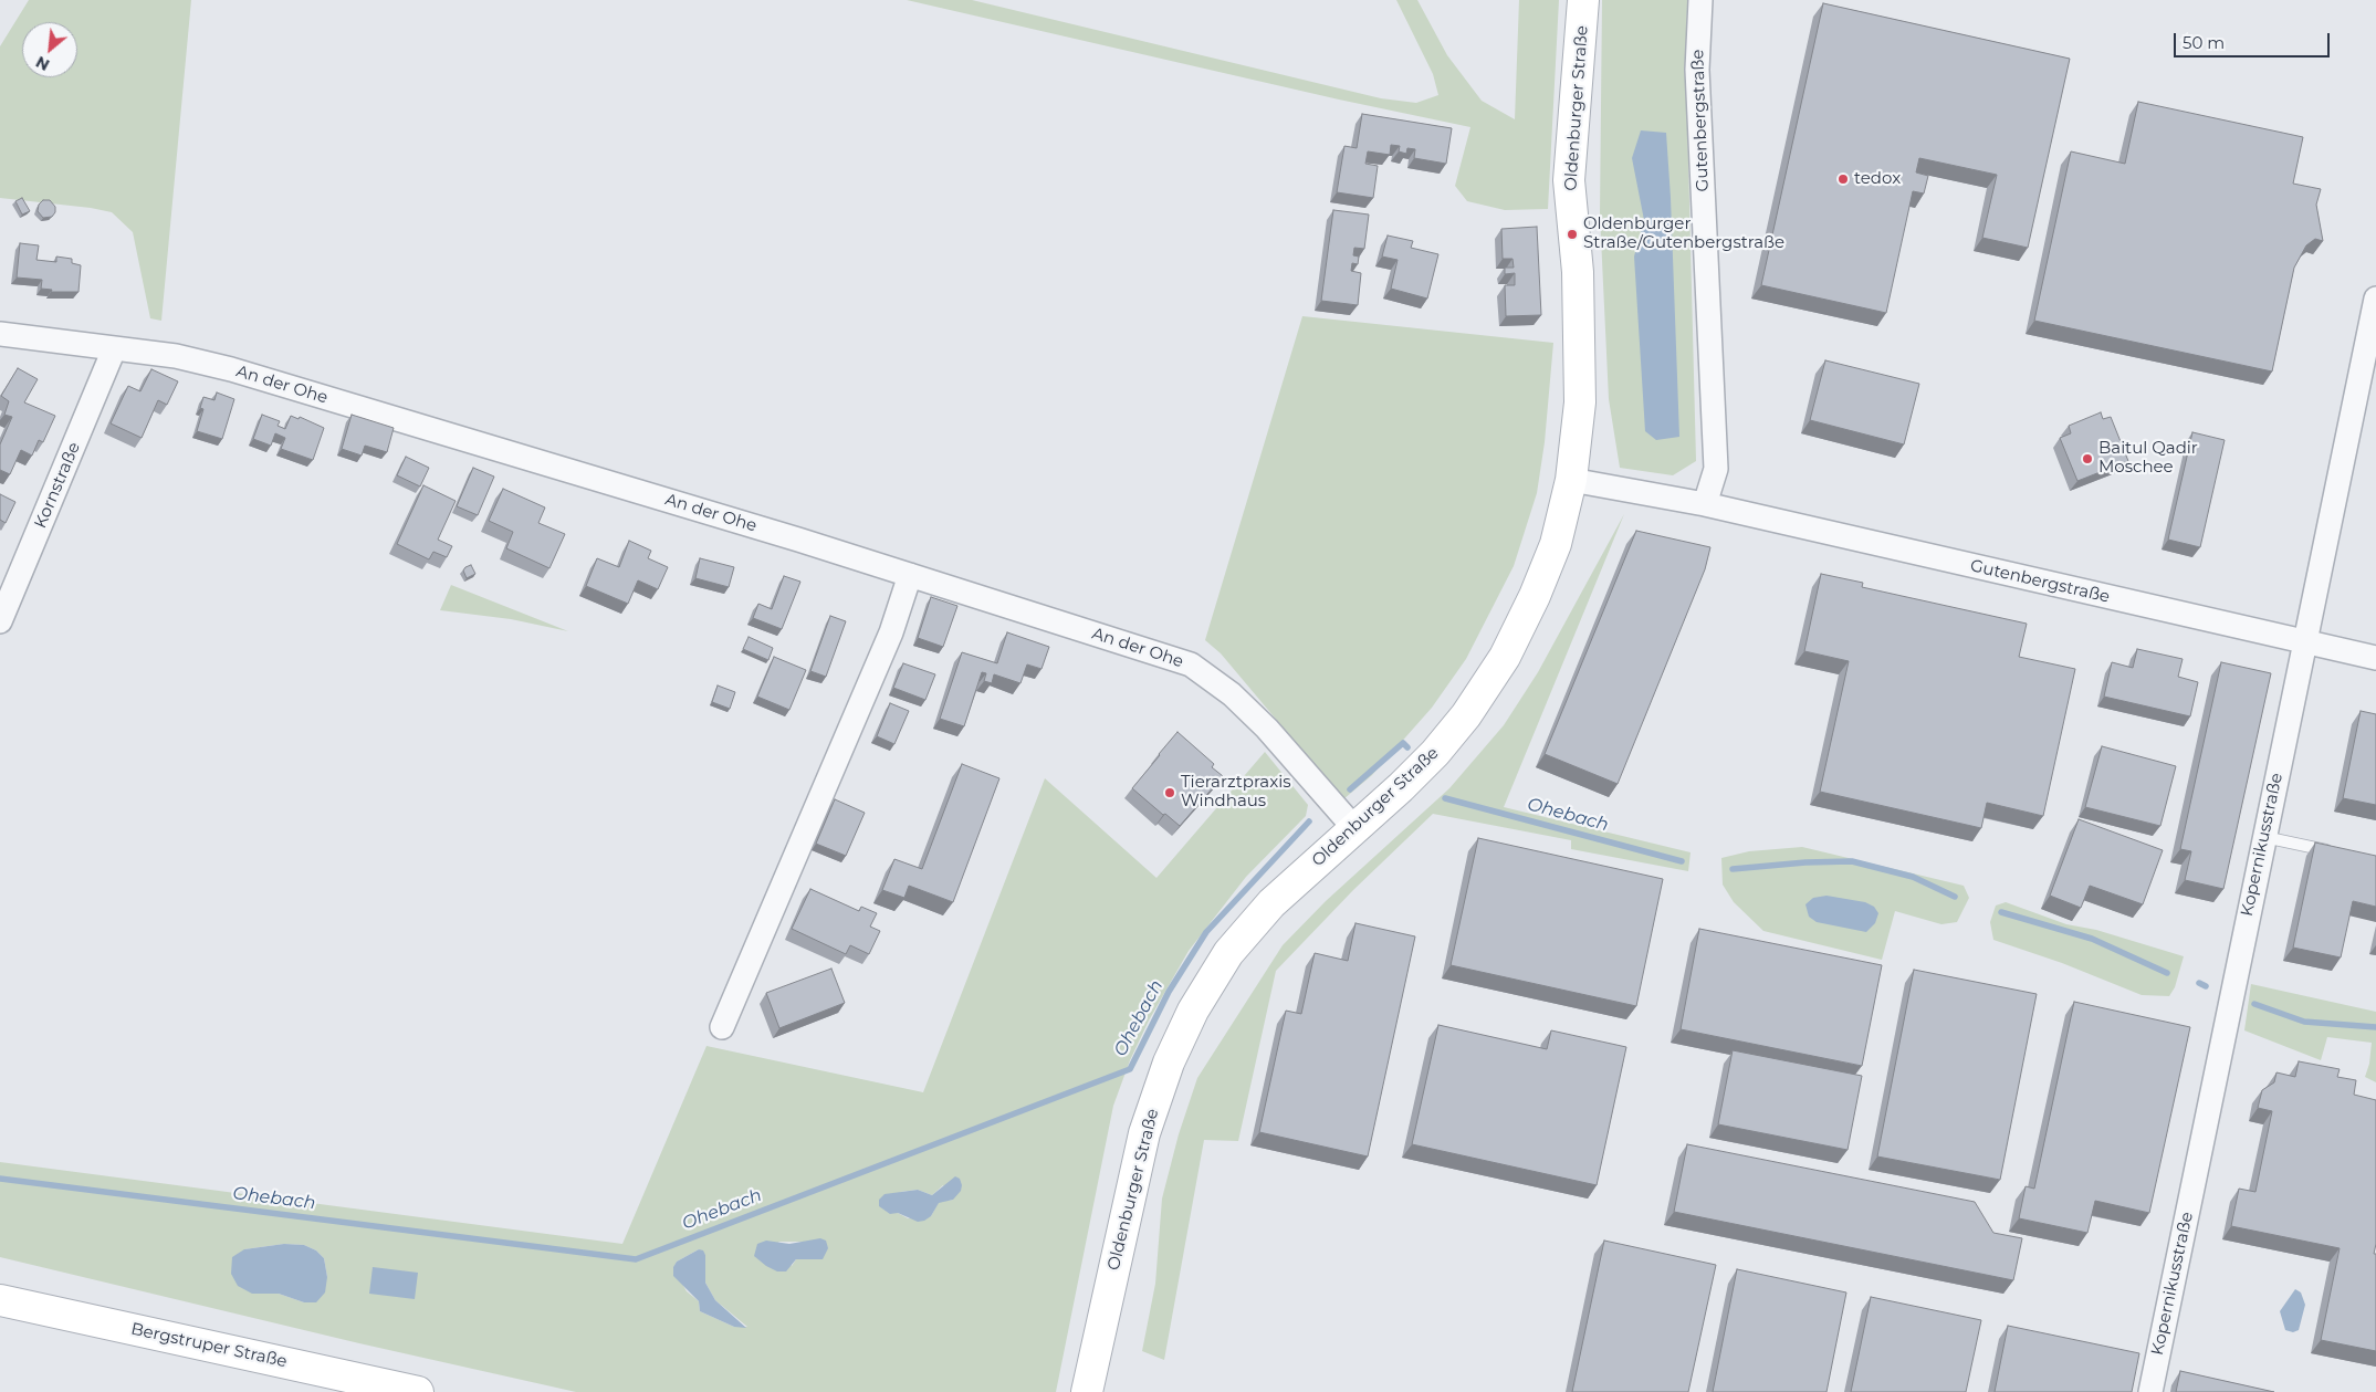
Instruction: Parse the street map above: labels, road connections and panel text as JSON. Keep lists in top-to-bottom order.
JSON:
{
  "streets": {
    "main road": ["Oldenburger Straße", "Bergstruper Straße"],
    "street": [
      "Gutenbergstraße",
      "An der Ohe",
      "Kornstraße",
      "Kopernikusstraße"
    ]
  },
  "crossings": [
    ["Oldenburger Straße", "Gutenbergstraße"],
    ["Oldenburger Straße", "An der Ohe"],
    ["Gutenbergstraße", "Kopernikusstraße"],
    ["An der Ohe", "Kornstraße"]
  ],
  "water": ["Ohebach"],
  "places": [
    "tedox",
    "Oldenburger Straße/Gutenbergstraße",
    "Baitul Qadir Moschee",
    "Tierarztpraxis Windhaus"
  ],
  "scale_bar": "50 m",
  "north": "bottom left"
}
